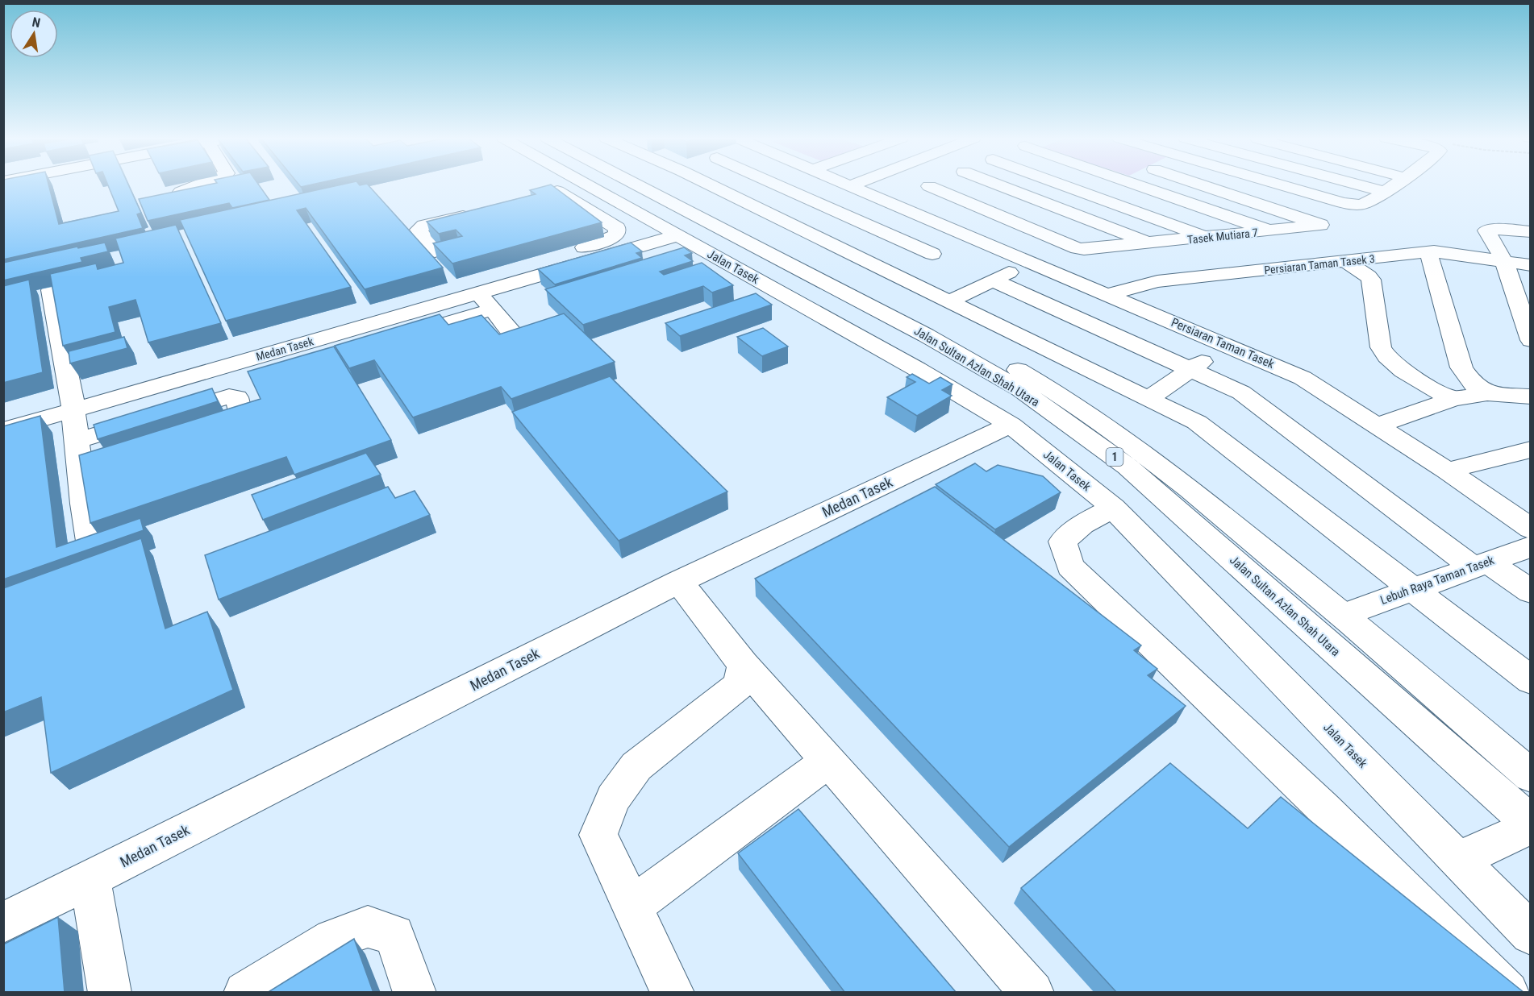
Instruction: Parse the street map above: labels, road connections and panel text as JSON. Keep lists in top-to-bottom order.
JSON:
{
  "streets": {
    "street": [
      "Tasek Mutiara 7",
      "Persiaran Taman Tasek 3",
      "Jalan Tasek",
      "Persiaran Taman Tasek",
      "Medan Tasek",
      "Jalan Sultan Azlan Shah Utara",
      "1",
      "Lebuh Raya Taman Tasek"
    ]
  },
  "crossings": [
    ["Tasek Mutiara 7", "Persiaran Taman Tasek"],
    ["Persiaran Taman Tasek 3", "Persiaran Taman Tasek"],
    ["Jalan Tasek", "Medan Tasek"],
    ["Jalan Sultan Azlan Shah Utara", "Lebuh Raya Taman Tasek"]
  ],
  "north": "top"
}
